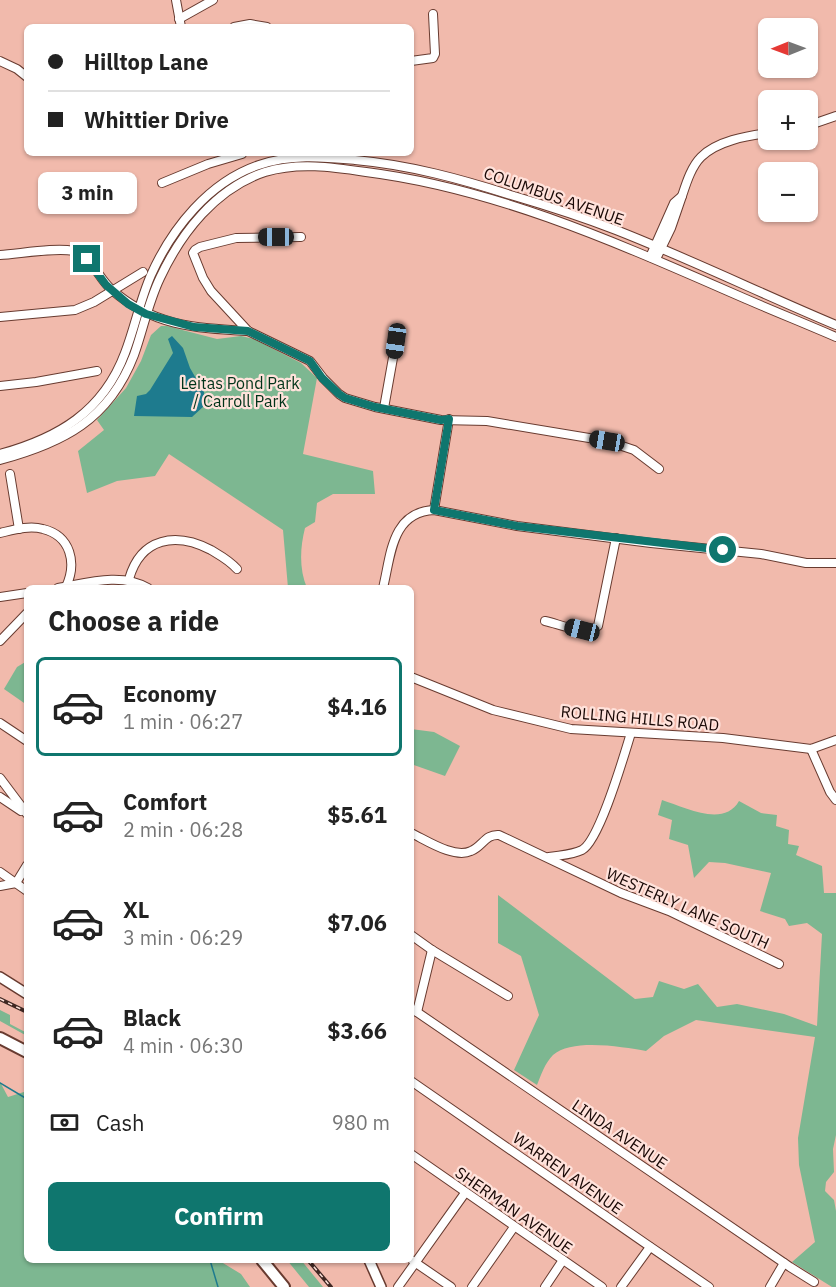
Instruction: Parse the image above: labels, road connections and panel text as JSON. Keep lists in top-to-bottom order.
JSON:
{
  "streets": {
    "street": [
      "COLUMBUS AVENUE",
      "ROLLING HILLS ROAD",
      "WESTERLY LANE SOUTH",
      "LINDA AVENUE",
      "WARREN AVENUE",
      "SHERMAN AVENUE"
    ]
  },
  "parks": ["Leitas Pond Park / Carroll Park"],
  "north": "left",
  "page": {
    "map_buttons": ["+", "−"],
    "banner": ["Hilltop Lane", "Whittier Drive"],
    "bubble": "3 min",
    "heading": "Choose a ride",
    "list": [
      {
        "name": "Economy",
        "note": "1 min · 06:27",
        "value": "$4.16"
      },
      {
        "name": "Comfort",
        "note": "2 min · 06:28",
        "value": "$5.61"
      },
      {
        "name": "XL",
        "note": "3 min · 06:29",
        "value": "$7.06"
      },
      {
        "name": "Black",
        "note": "4 min · 06:30",
        "value": "$3.66"
      }
    ],
    "pay": ["Cash", "980 m"],
    "buttons": "Confirm"
  }
}
